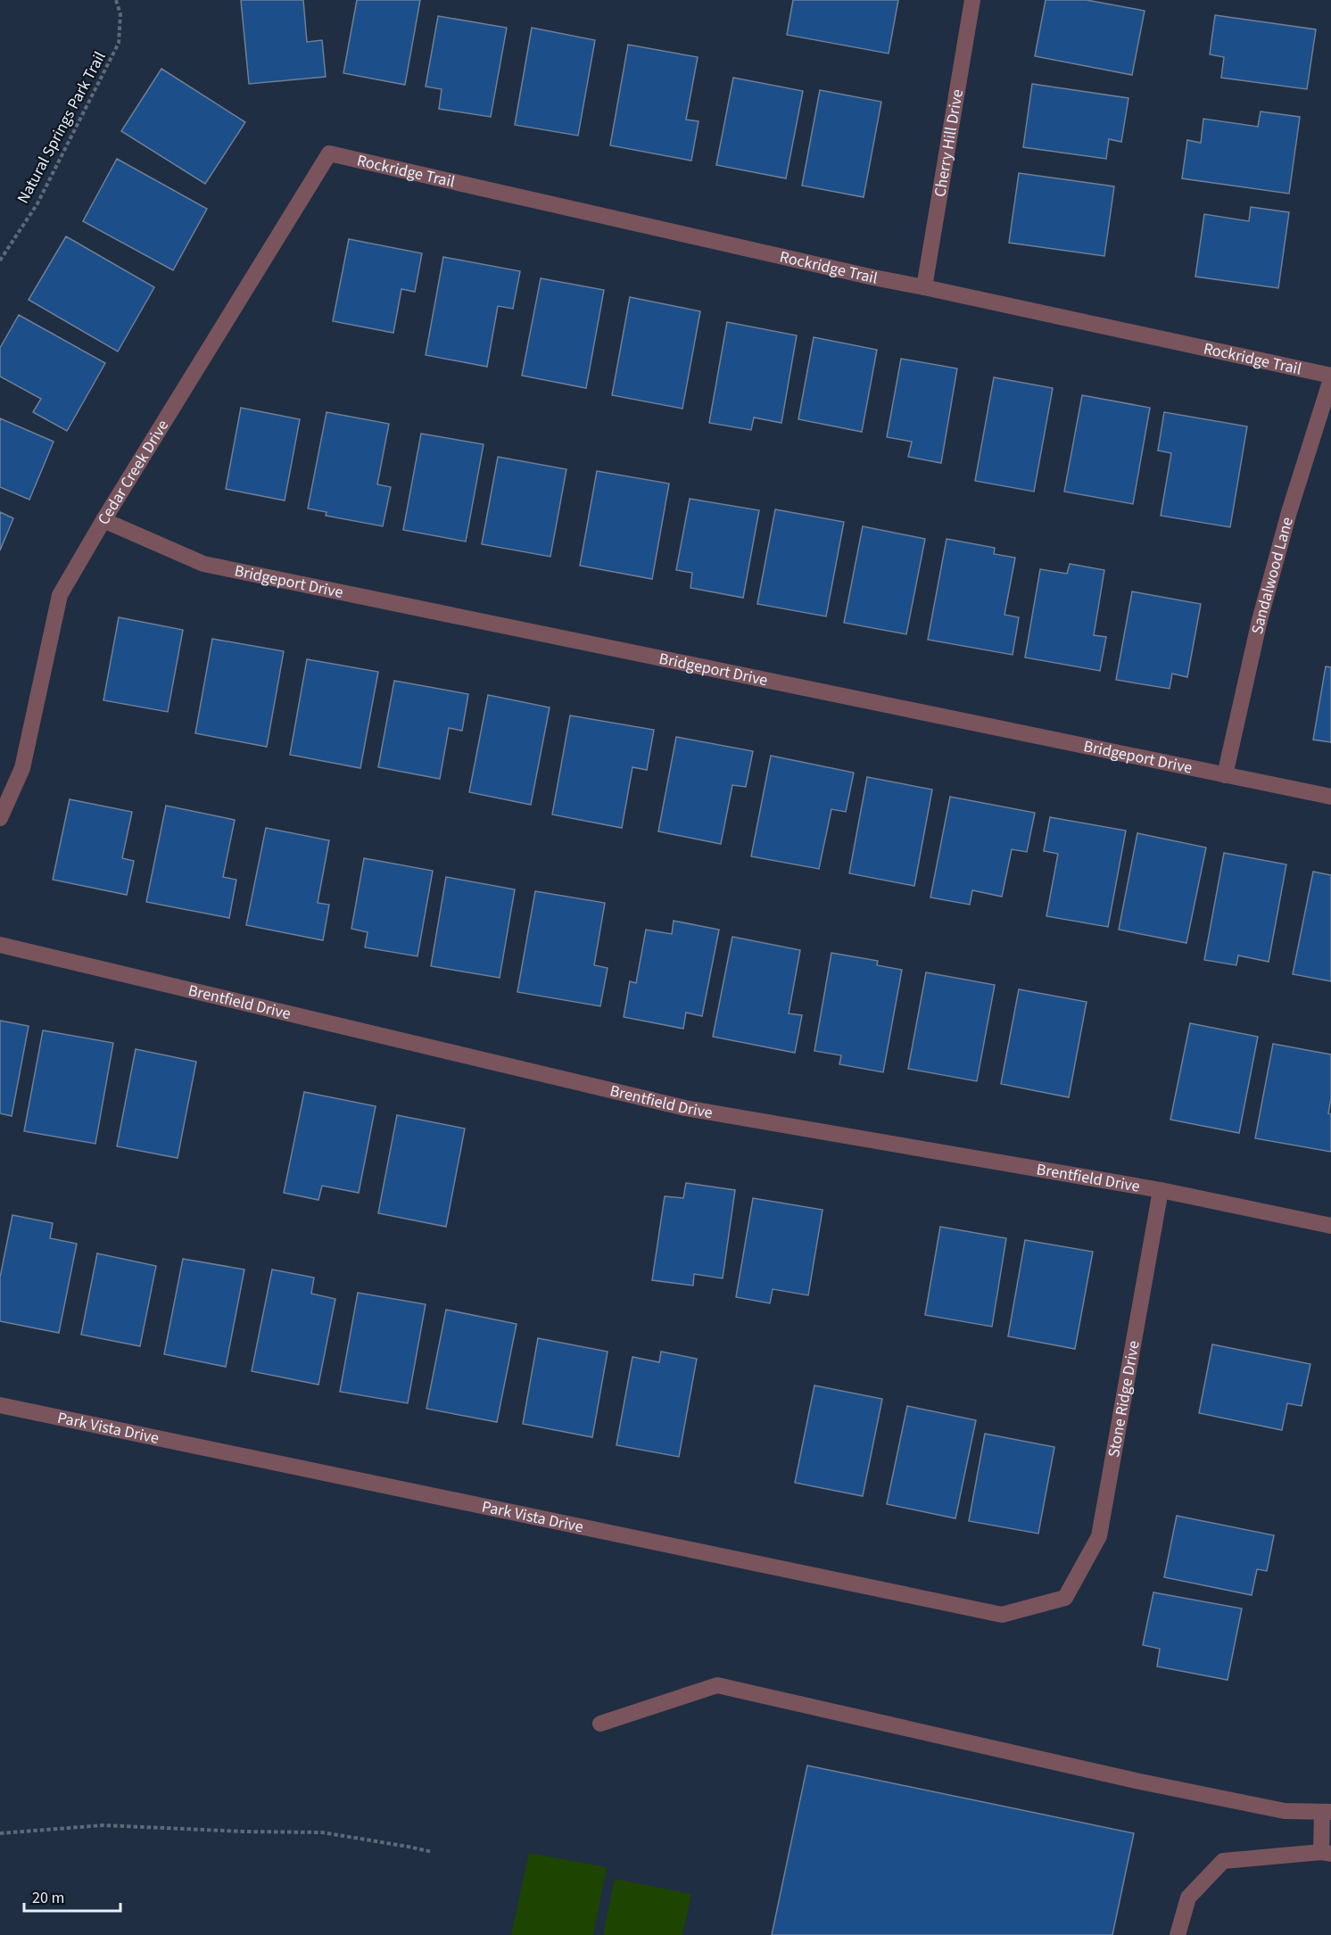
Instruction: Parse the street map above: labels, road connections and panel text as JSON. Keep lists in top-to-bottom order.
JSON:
{
  "streets": {
    "street": [
      "Cherry Hill Drive",
      "Rockridge Trail",
      "Cedar Creek Drive",
      "Sandalwood Lane",
      "Bridgeport Drive",
      "Brentfield Drive",
      "Stone Ridge Drive",
      "Park Vista Drive"
    ],
    "path": ["Natural Springs Park Trail"]
  },
  "crossings": [
    ["Cherry Hill Drive", "Rockridge Trail"],
    ["Rockridge Trail", "Cedar Creek Drive"],
    ["Rockridge Trail", "Sandalwood Lane"],
    ["Cedar Creek Drive", "Bridgeport Drive"],
    ["Sandalwood Lane", "Bridgeport Drive"],
    ["Brentfield Drive", "Stone Ridge Drive"],
    ["Stone Ridge Drive", "Park Vista Drive"]
  ],
  "scale_bar": "20 m"
}
